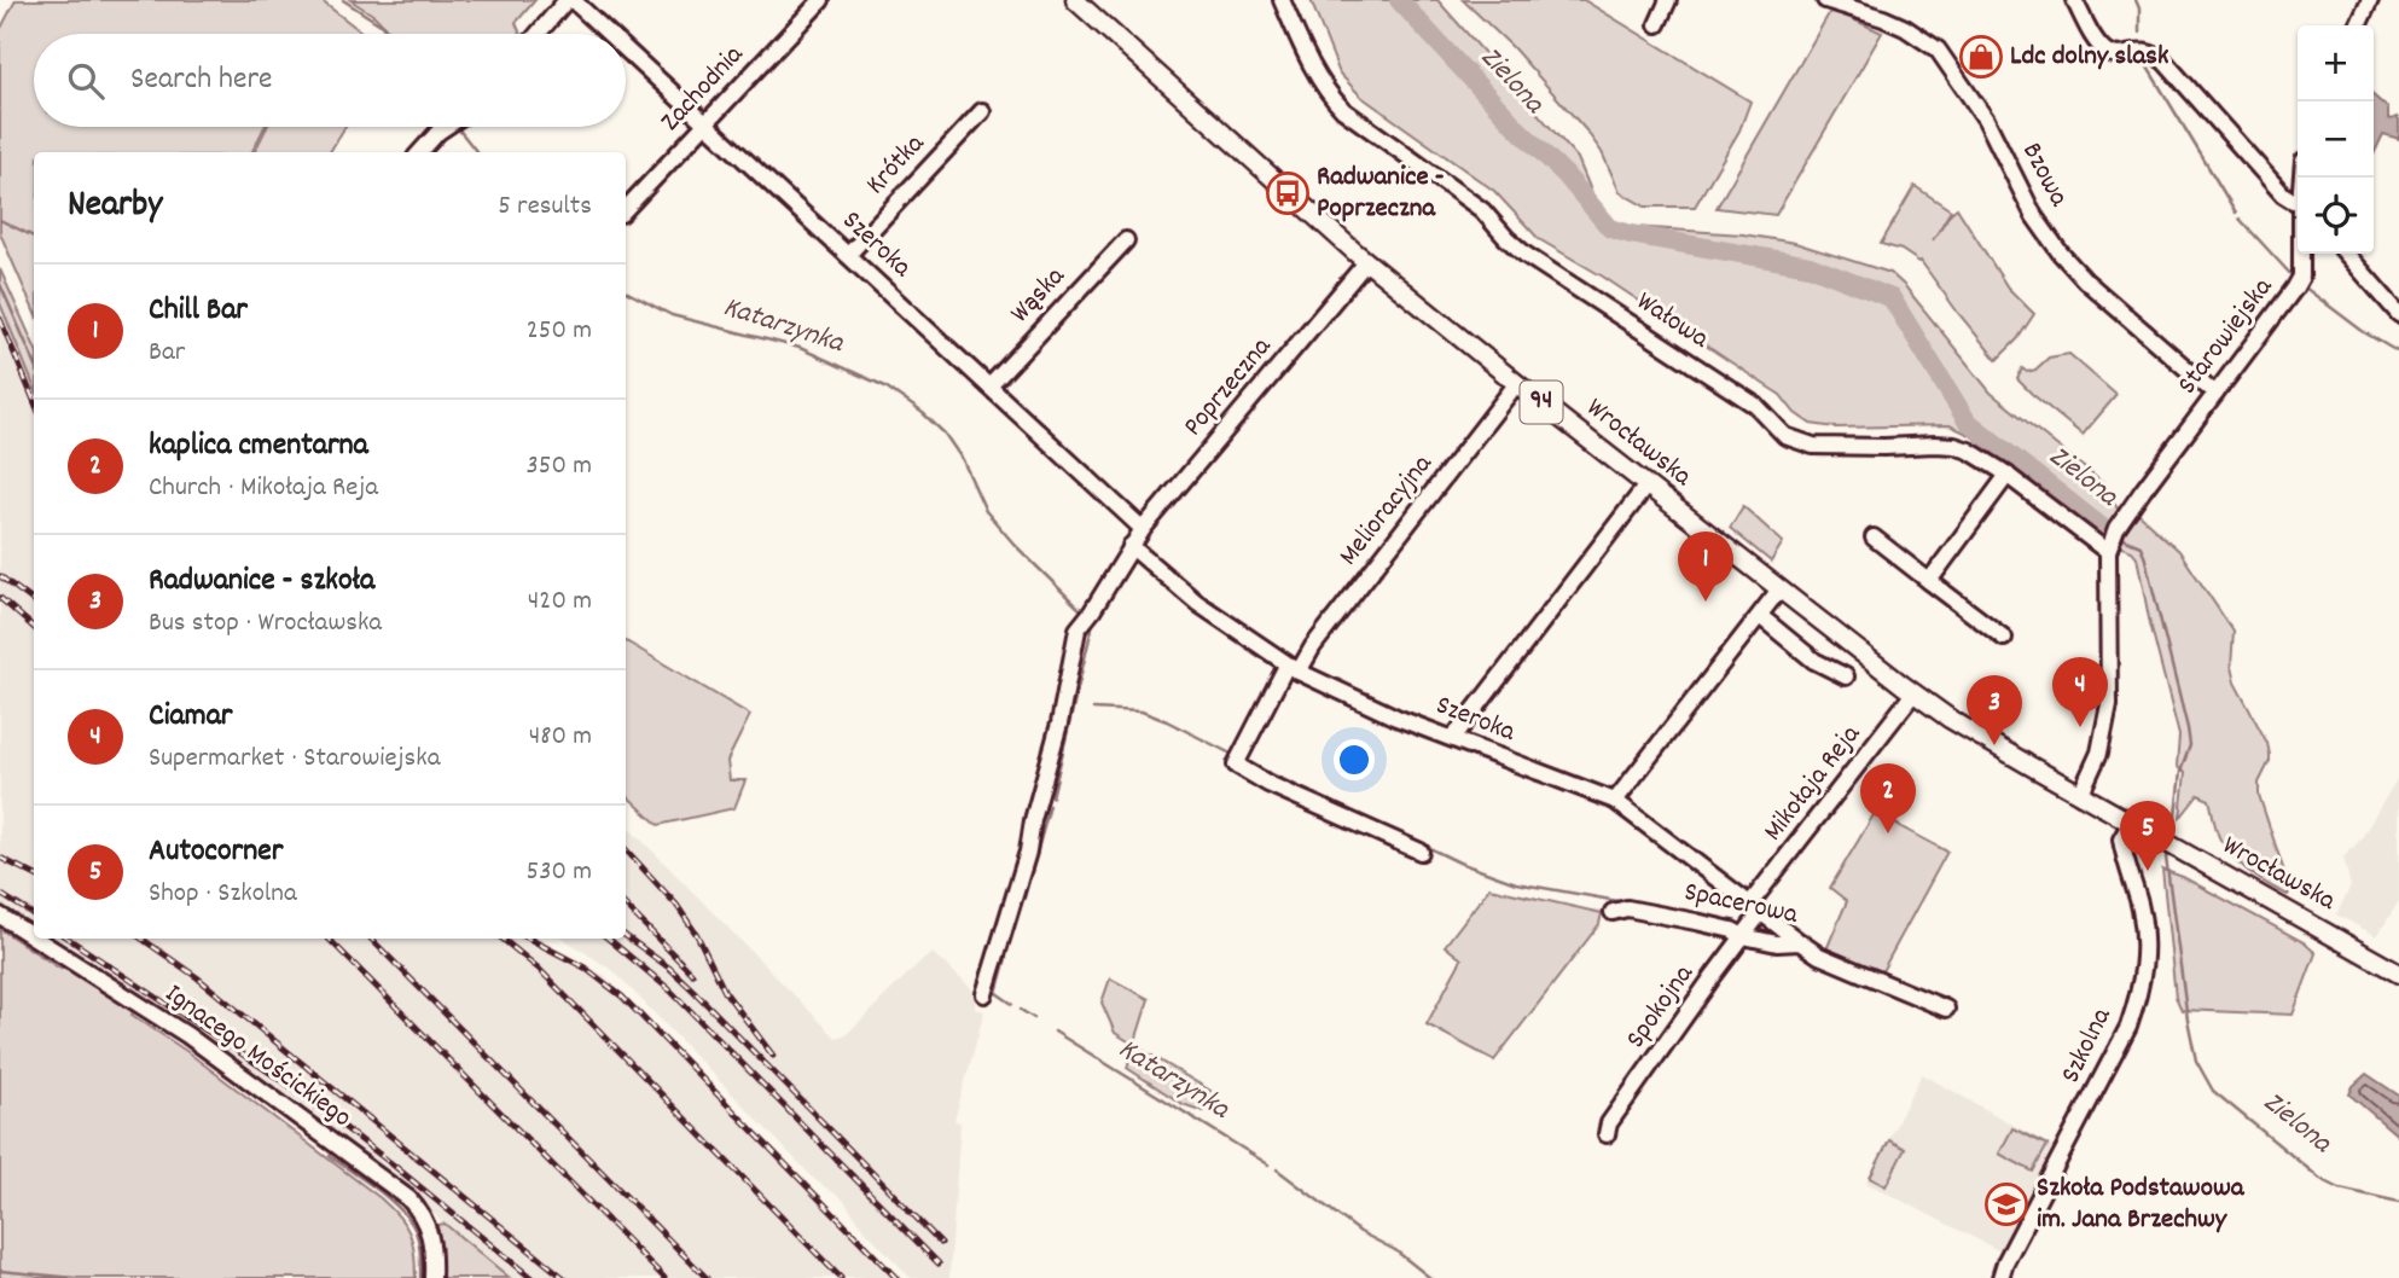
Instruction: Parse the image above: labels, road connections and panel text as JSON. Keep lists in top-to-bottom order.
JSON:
{
  "streets": {
    "main road": ["94", "Wrocławska"],
    "street": [
      "Zachodnia",
      "Krótka",
      "Bzowa",
      "Szeroka",
      "Wąska",
      "Wałowa",
      "Starowiejska",
      "Poprzeczna",
      "Melioracyjna",
      "Mikołaja Reja",
      "Spacerowa",
      "Spokojna",
      "Szkolna",
      "Ignacego Mościckiego"
    ]
  },
  "crossings": [
    ["Zachodnia", "Szeroka"],
    ["Krótka", "Szeroka"],
    ["Bzowa", "Starowiejska"],
    ["Szeroka", "Wąska"],
    ["Szeroka", "Poprzeczna"],
    ["Szeroka", "Melioracyjna"],
    ["Szeroka", "Mikołaja Reja"],
    ["Szeroka", "Spacerowa"],
    ["Szeroka", "Spokojna"],
    ["Wałowa", "Starowiejska"],
    ["Poprzeczna", "Wrocławska"],
    ["94", "Wrocławska"],
    ["94", "Szkolna"],
    ["Wrocławska", "Melioracyjna"],
    ["Wrocławska", "Mikołaja Reja"],
    ["Wrocławska", "Szkolna"],
    ["Mikołaja Reja", "Spokojna"],
    ["Spacerowa", "Spokojna"]
  ],
  "water": ["Zielona", "Katarzynka"],
  "places": {
    "shop": ["Ldc dolny slask"],
    "bus stop": ["Radwanice - Poprzeczna"],
    "school or university": ["Szkoła Podstawowa im. Jana Brzechwy"]
  },
  "page": {
    "map_buttons": ["+", "−"],
    "search": "Search here",
    "heading": ["Nearby", "5 results"],
    "list": [
      {
        "mark": "1",
        "name": "Chill Bar",
        "note": "Bar",
        "value": "250 m"
      },
      {
        "mark": "2",
        "name": "kaplica cmentarna",
        "note": "Church · Mikołaja Reja",
        "value": "350 m"
      },
      {
        "mark": "3",
        "name": "Radwanice - szkoła",
        "note": "Bus stop · Wrocławska",
        "value": "420 m"
      },
      {
        "mark": "4",
        "name": "Ciamar",
        "note": "Supermarket · Starowiejska",
        "value": "480 m"
      },
      {
        "mark": "5",
        "name": "Autocorner",
        "note": "Shop · Szkolna",
        "value": "530 m"
      }
    ],
    "pins": [
      "1",
      "4",
      "3",
      "2",
      "5"
    ]
  }
}
